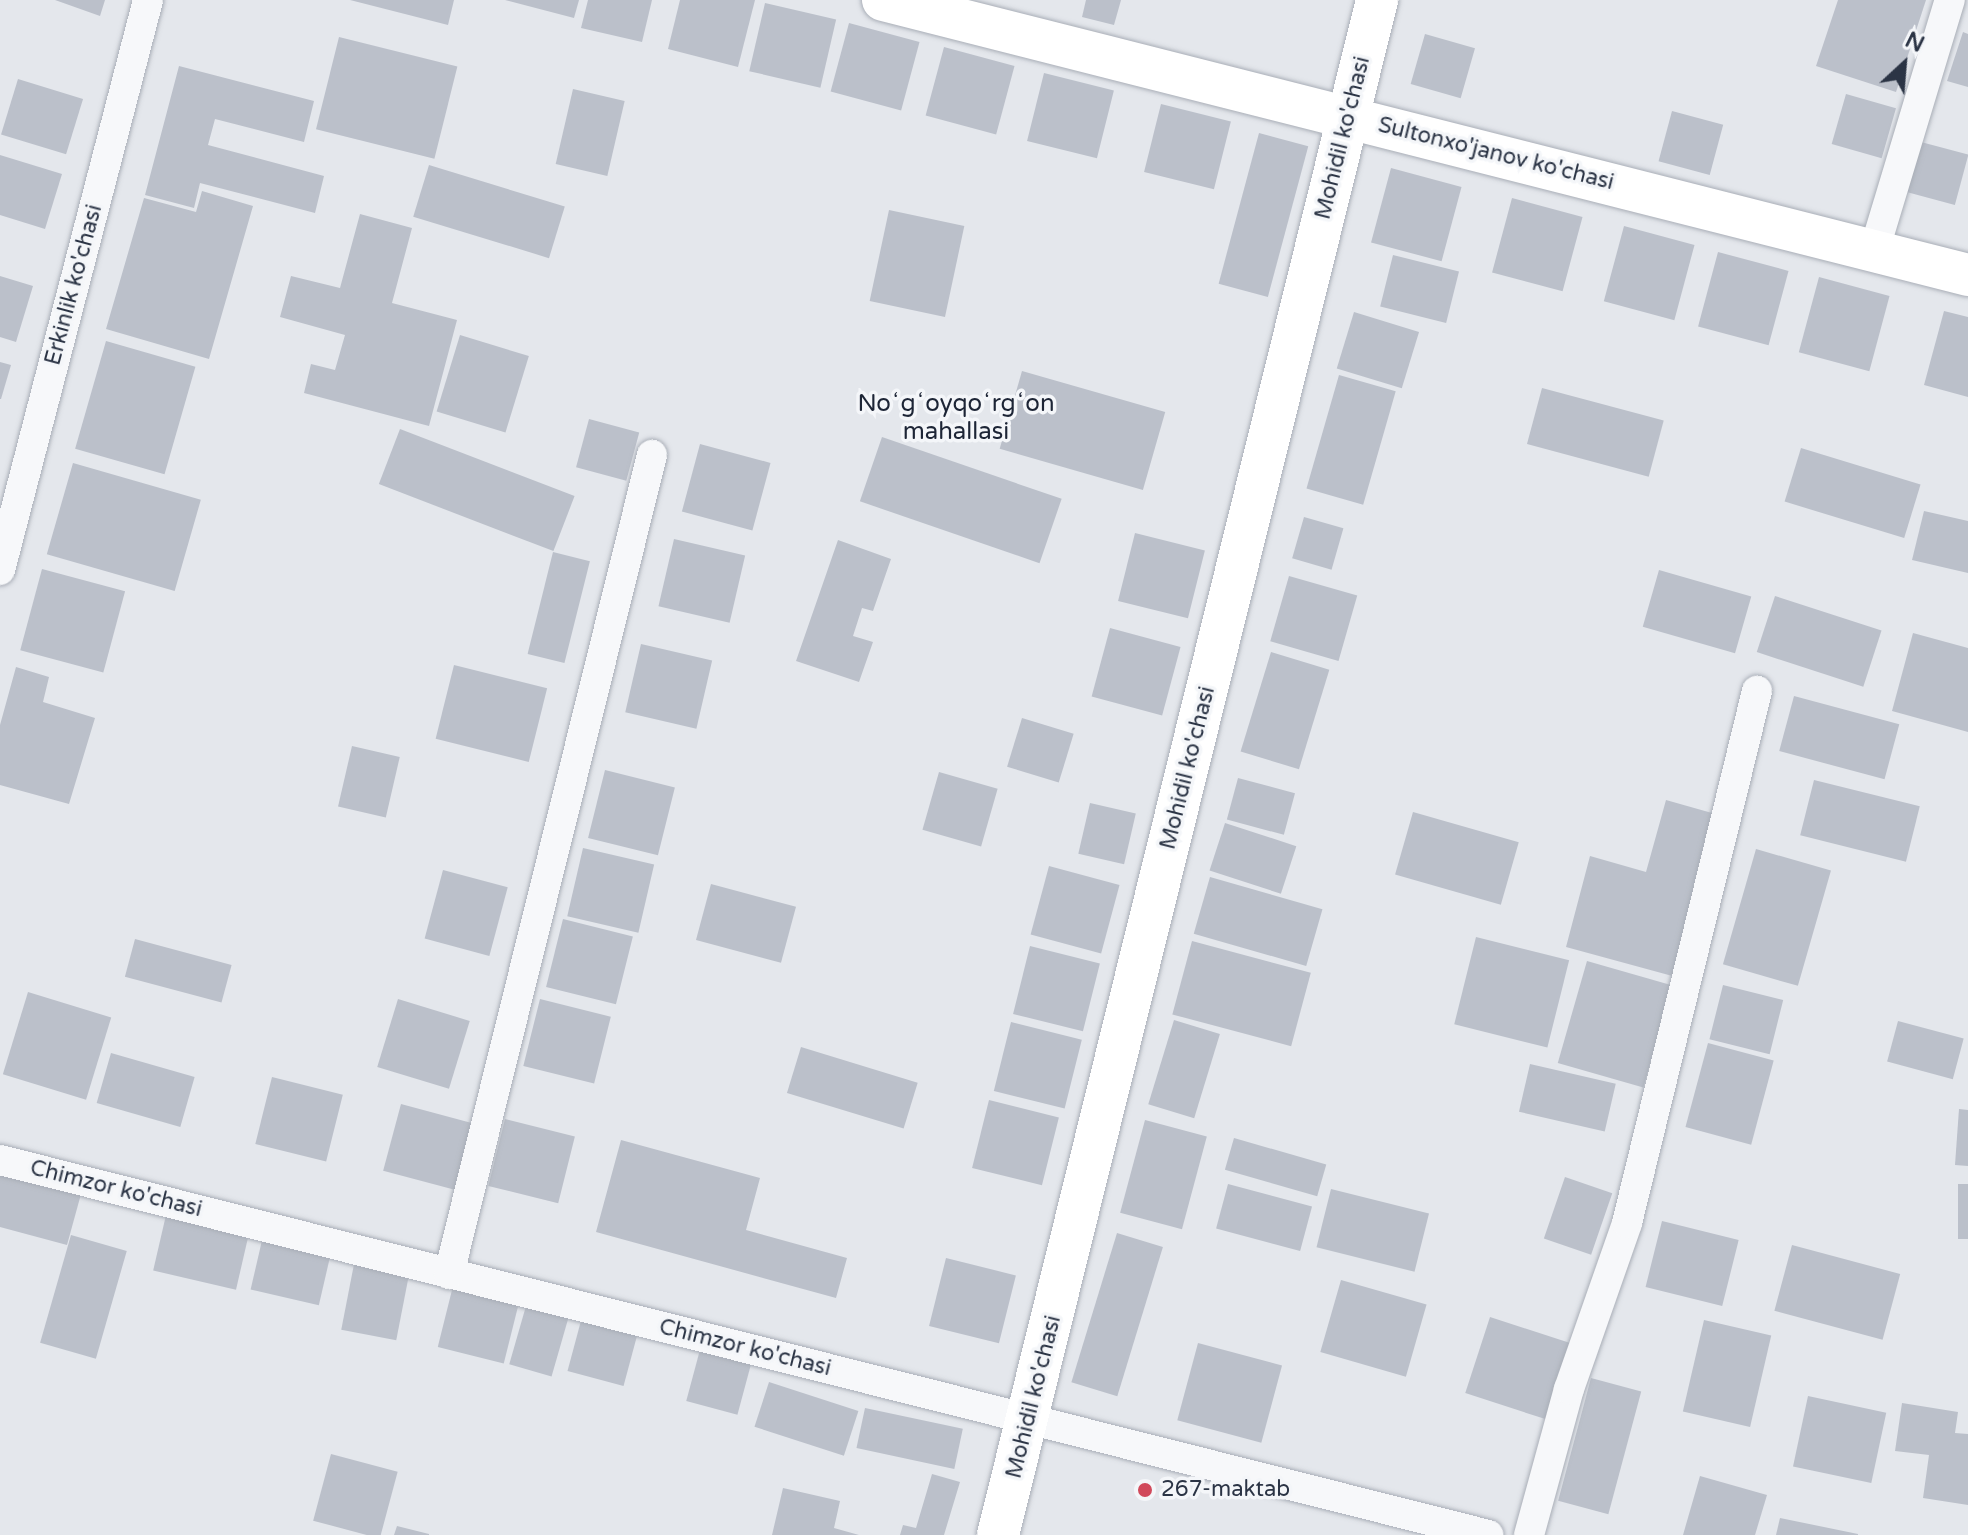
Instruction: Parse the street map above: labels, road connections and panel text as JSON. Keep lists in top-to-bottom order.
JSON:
{
  "streets": {
    "street": [
      "Mohidil ko'chasi",
      "Sultonxo'janov ko'chasi",
      "Erkinlik ko'chasi",
      "Chimzor ko'chasi"
    ]
  },
  "crossings": [
    ["Mohidil ko'chasi", "Sultonxo'janov ko'chasi"],
    ["Mohidil ko'chasi", "Chimzor ko'chasi"]
  ],
  "districts": ["Noʻgʻoyqoʻrgʻon mahallasi"],
  "places": ["267-maktab"],
  "north": "top right"
}
